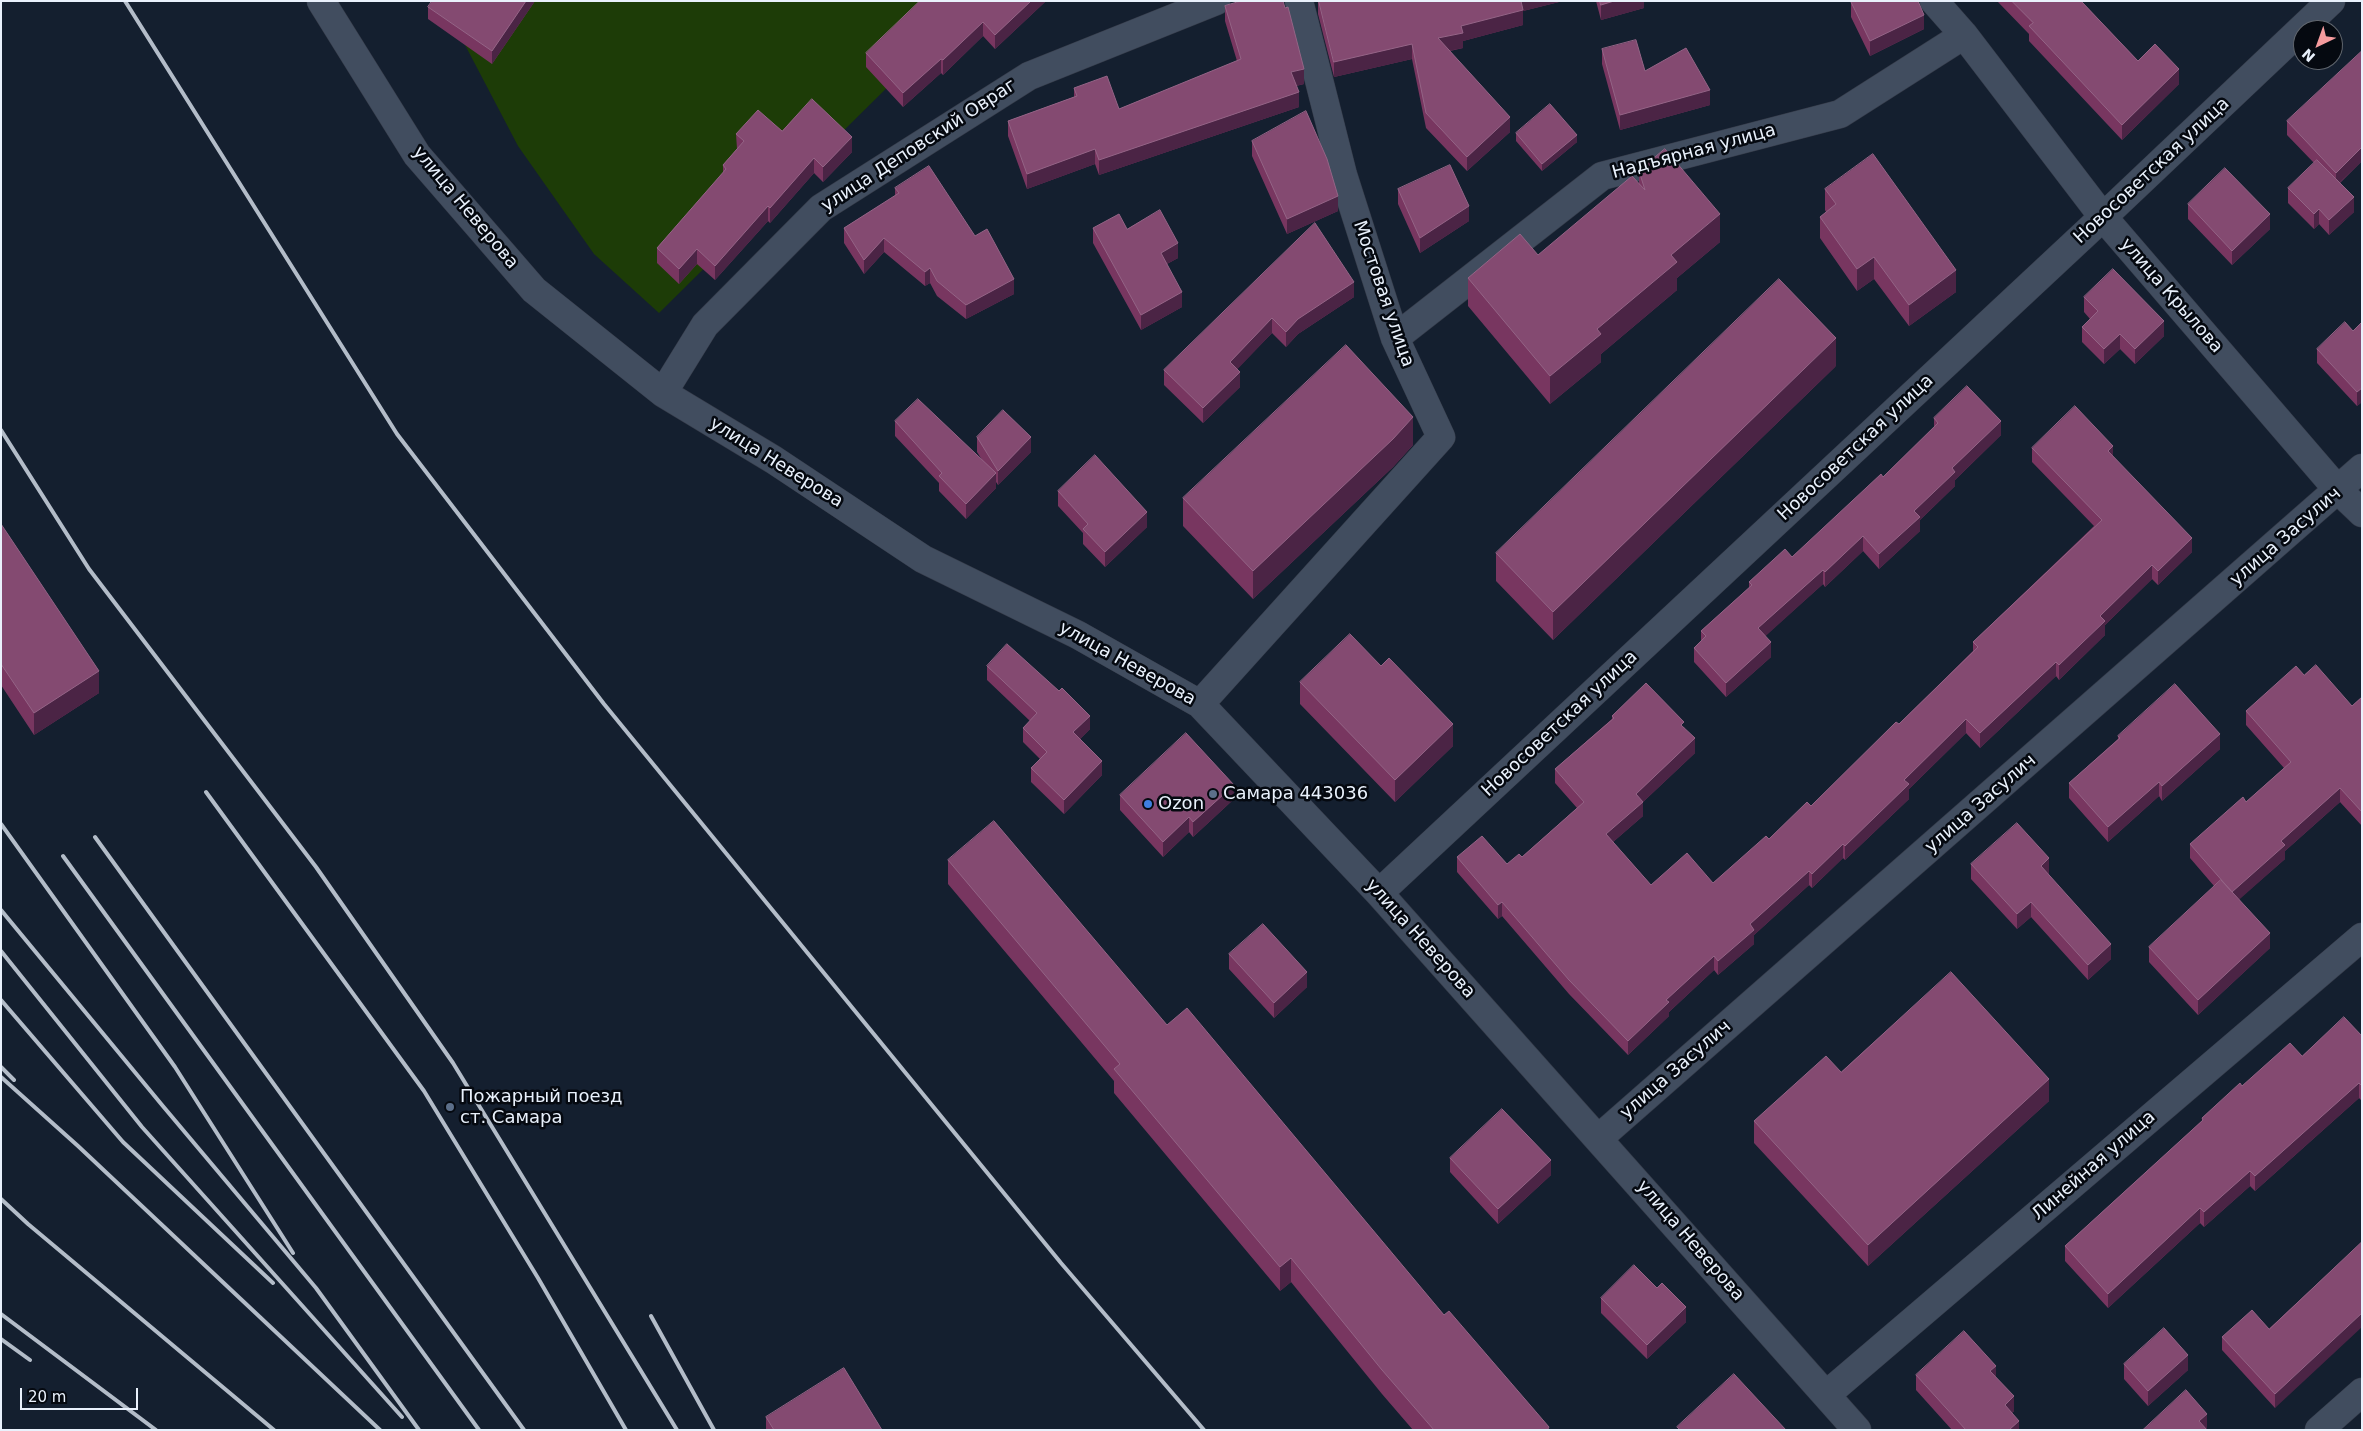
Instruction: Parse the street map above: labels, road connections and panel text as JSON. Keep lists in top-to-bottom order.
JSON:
{
  "streets": {
    "street": [
      "улица Деповский Овраг",
      "Надъярная улица",
      "Новосоветская улица",
      "улица Неверова",
      "Мостовая улица",
      "улица Крылова",
      "улица Засулич",
      "Линейная улица"
    ]
  },
  "crossings": [
    ["улица Деповский Овраг", "улица Неверова"],
    ["Надъярная улица", "Мостовая улица"],
    ["Надъярная улица", "улица Крылова"],
    ["Новосоветская улица", "улица Неверова"],
    ["Новосоветская улица", "улица Крылова"],
    ["улица Неверова", "Мостовая улица"],
    ["улица Неверова", "улица Засулич"],
    ["улица Неверова", "Линейная улица"],
    ["улица Крылова", "улица Засулич"]
  ],
  "places": ["Самара 443036", "Ozon", "Пожарный поезд ст. Самара"],
  "scale_bar": "20 m",
  "north": "bottom left"
}
